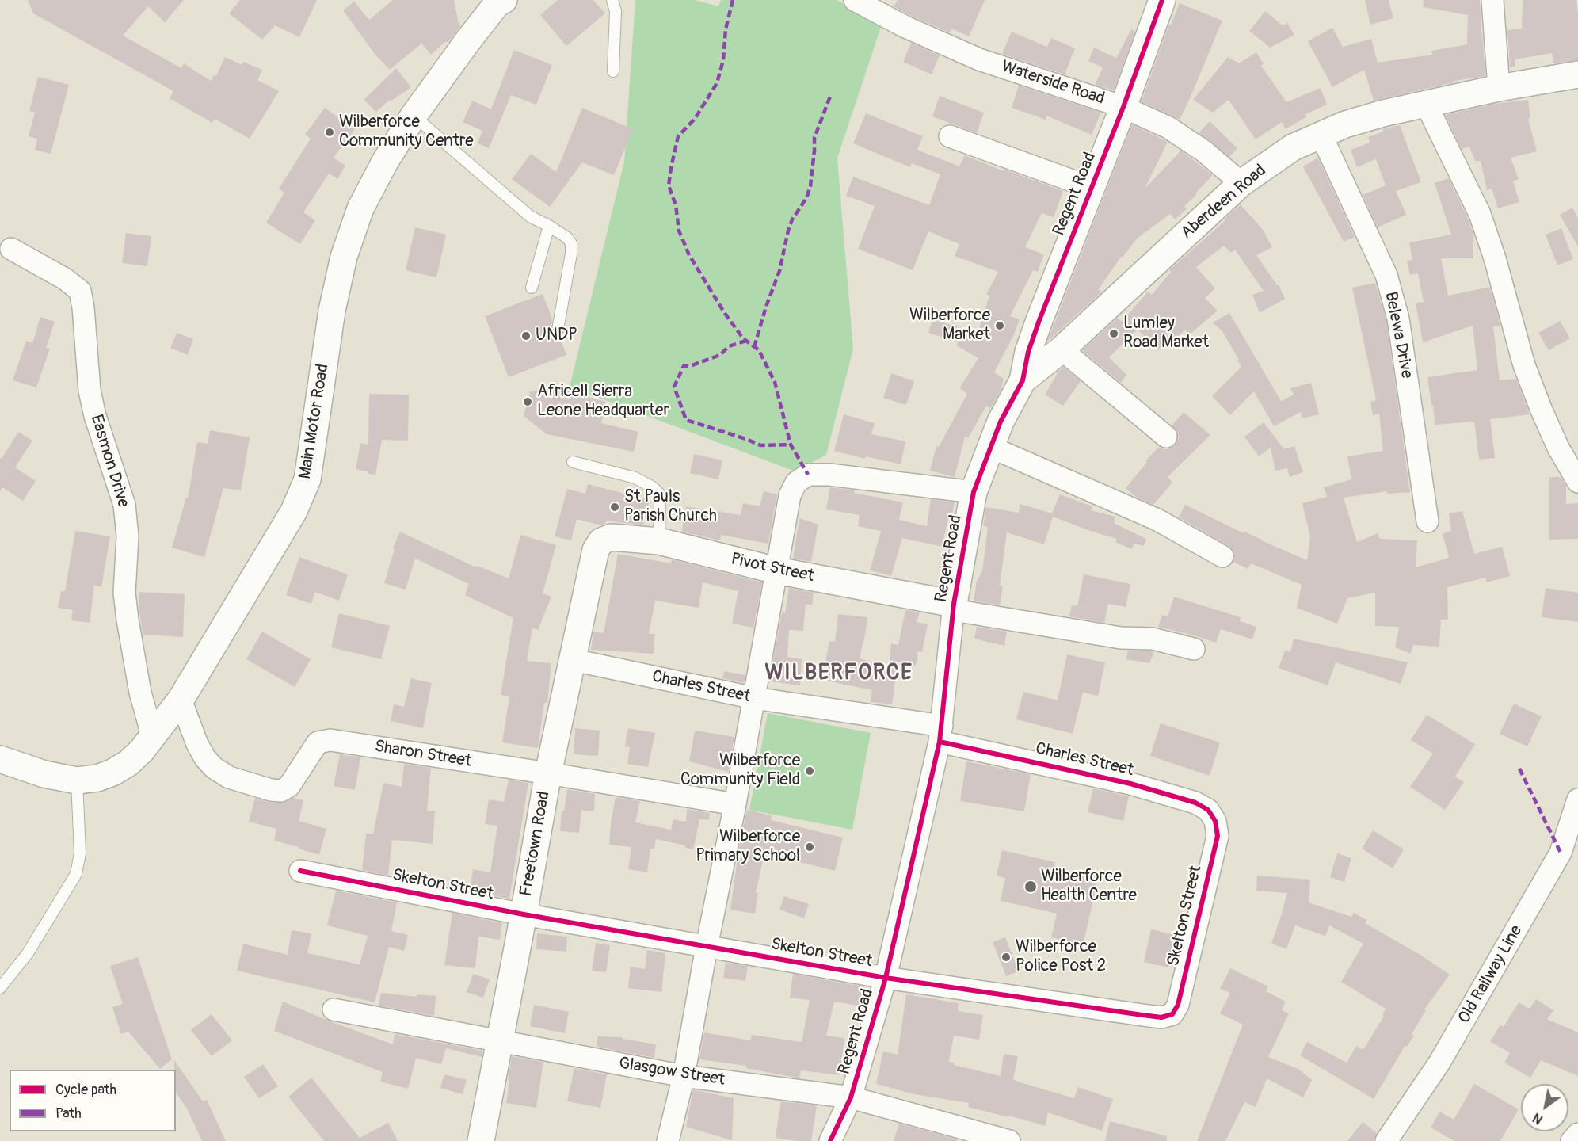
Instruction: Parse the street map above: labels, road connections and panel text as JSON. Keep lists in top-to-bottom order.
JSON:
{
  "streets": {
    "street": [
      "Waterside Road",
      "Regent Road",
      "Aberdeen Road",
      "Belewa Drive",
      "Main Motor Road",
      "Easmon Drive",
      "Pivot Street",
      "Charles Street",
      "Sharon Street",
      "Freetown Road",
      "Skelton Street",
      "Old Railway Line",
      "Glasgow Street"
    ]
  },
  "crossings": [
    ["Waterside Road", "Regent Road"],
    ["Waterside Road", "Aberdeen Road"],
    ["Regent Road", "Aberdeen Road"],
    ["Regent Road", "Pivot Street"],
    ["Regent Road", "Charles Street"],
    ["Regent Road", "Skelton Street"],
    ["Regent Road", "Glasgow Street"],
    ["Aberdeen Road", "Belewa Drive"],
    ["Main Motor Road", "Easmon Drive"],
    ["Main Motor Road", "Sharon Street"],
    ["Pivot Street", "Freetown Road"],
    ["Charles Street", "Freetown Road"],
    ["Charles Street", "Skelton Street"],
    ["Sharon Street", "Freetown Road"],
    ["Freetown Road", "Skelton Street"],
    ["Freetown Road", "Glasgow Street"]
  ],
  "districts": ["WILBERFORCE"],
  "places": [
    "Wilberforce Community Centre",
    "Wilberforce Market",
    "Lumley Road Market",
    "UNDP",
    "Africell Sierra Leone Headquarter",
    "St Pauls Parish Church",
    "Wilberforce Community Field",
    "Wilberforce Primary School",
    "Wilberforce Health Centre",
    "Wilberforce Police Post 2"
  ],
  "legend": ["Cycle path", "Path"],
  "north": "bottom left"
}
